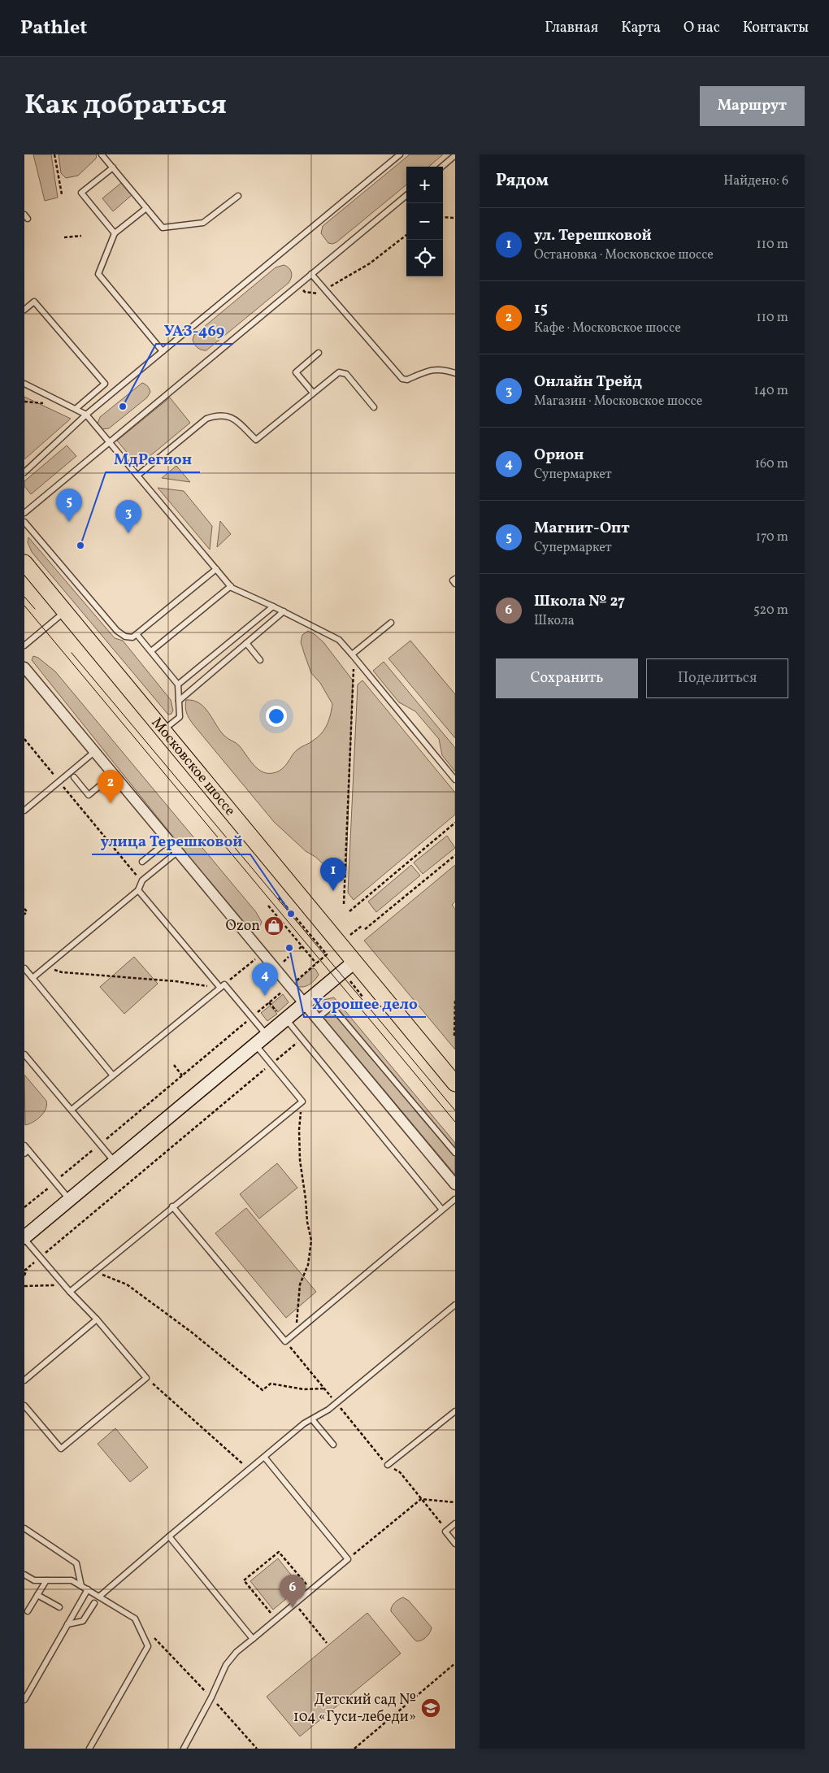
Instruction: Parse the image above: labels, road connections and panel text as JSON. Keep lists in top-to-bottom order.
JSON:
{
  "streets": {
    "main road": ["Московское шоссе"]
  },
  "places": {
    "other": [
      "УАЗ-469",
      "МдРегион",
      "улица Терешковой",
      "Хорошее дело"
    ],
    "shop": ["Ozon"],
    "school or university": ["Детский сад № 104 «Гуси-лебеди»"]
  },
  "page": {
    "header": "Pathlet",
    "nav": [
      "Главная",
      "Карта",
      "О нас",
      "Контакты"
    ],
    "title": "Как добраться",
    "buttons": [
      "Маршрут",
      ["Сохранить", "Поделиться"]
    ],
    "heading": ["Рядом", "Найдено: 6"],
    "map_buttons": ["+", "−"],
    "list": [
      {
        "mark": "1",
        "name": "ул. Терешковой",
        "note": "Остановка · Московское шоссе",
        "value": "110 m"
      },
      {
        "mark": "2",
        "name": "15",
        "note": "Кафе · Московское шоссе",
        "value": "110 m"
      },
      {
        "mark": "3",
        "name": "Онлайн Трейд",
        "note": "Магазин · Московское шоссе",
        "value": "140 m"
      },
      {
        "mark": "4",
        "name": "Орион",
        "note": "Супермаркет",
        "value": "160 m"
      },
      {
        "mark": "5",
        "name": "Магнит-Опт",
        "note": "Супермаркет",
        "value": "170 m"
      },
      {
        "mark": "6",
        "name": "Школа № 27",
        "note": "Школа",
        "value": "520 m"
      }
    ],
    "pins": [
      "5",
      "3",
      "2",
      "1",
      "4",
      "6"
    ]
  }
}
